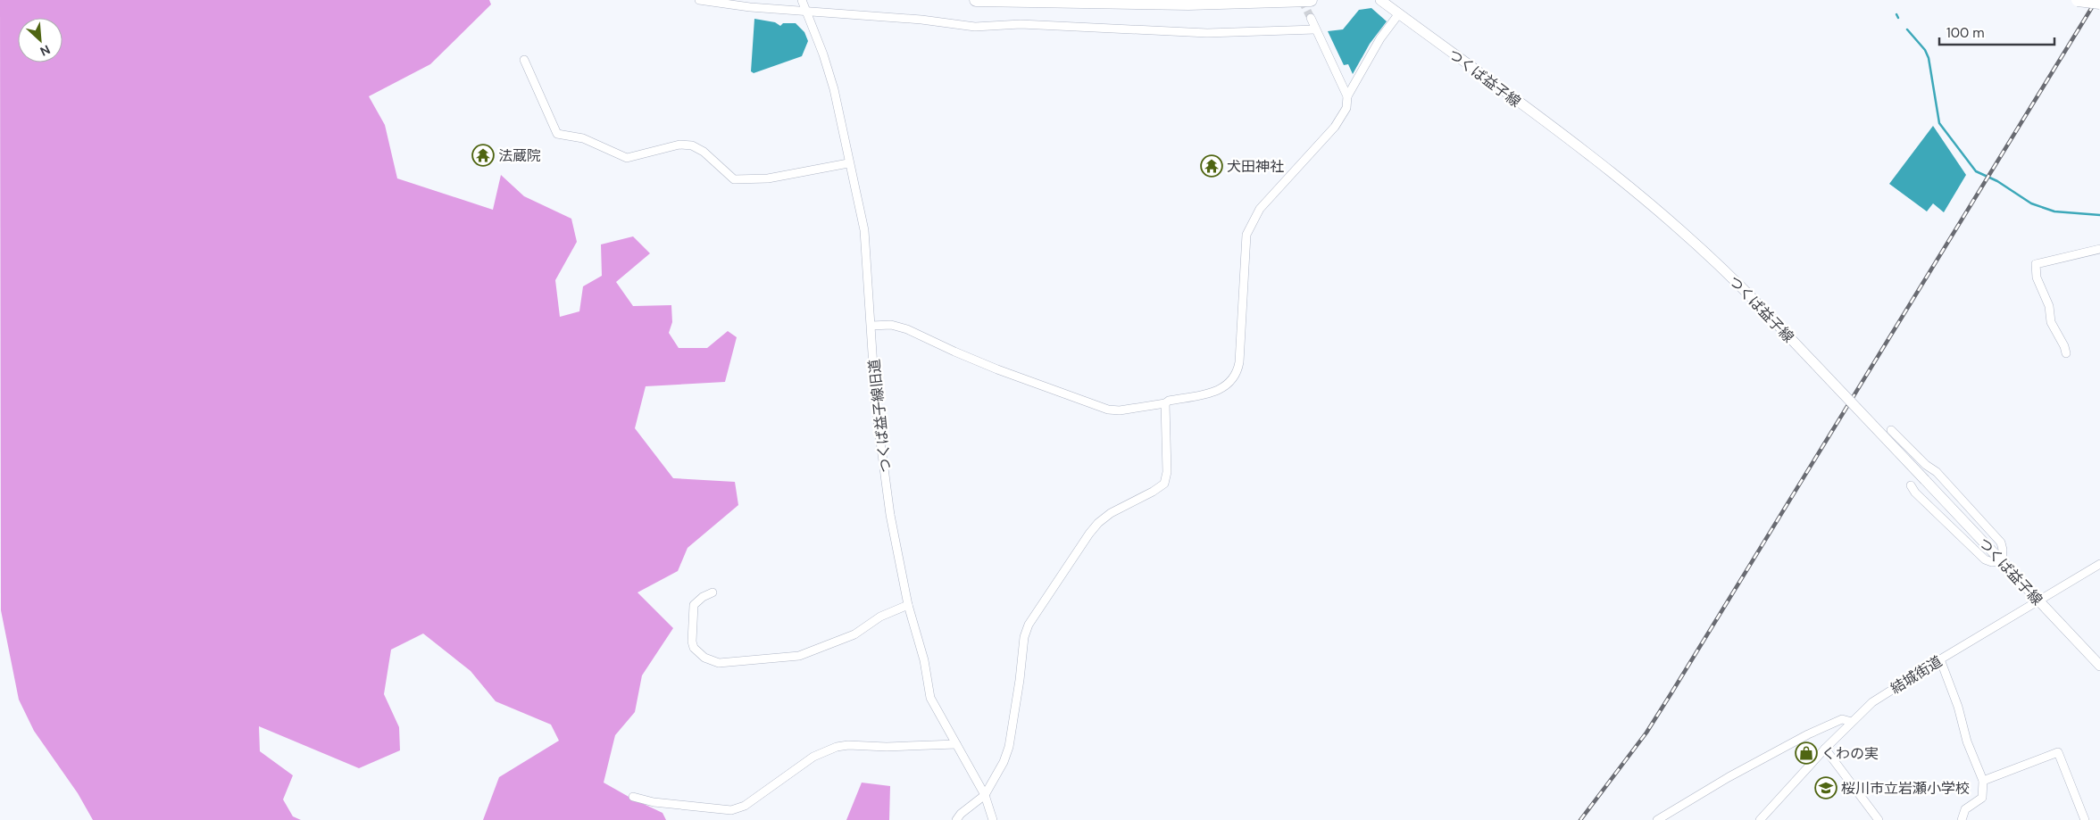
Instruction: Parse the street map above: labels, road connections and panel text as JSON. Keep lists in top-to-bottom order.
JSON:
{
  "streets": {
    "main road": ["つくば益子線"],
    "street": ["つくば益子線旧道", "結城街道"]
  },
  "crossings": [
    ["つくば益子線", "結城街道"]
  ],
  "places": {
    "temple": ["法蔵院", "犬田神社"],
    "shop": ["くわの実"],
    "school or university": ["桜川市立岩瀬小学校"]
  },
  "scale_bar": "100 m",
  "north": "bottom right"
}
